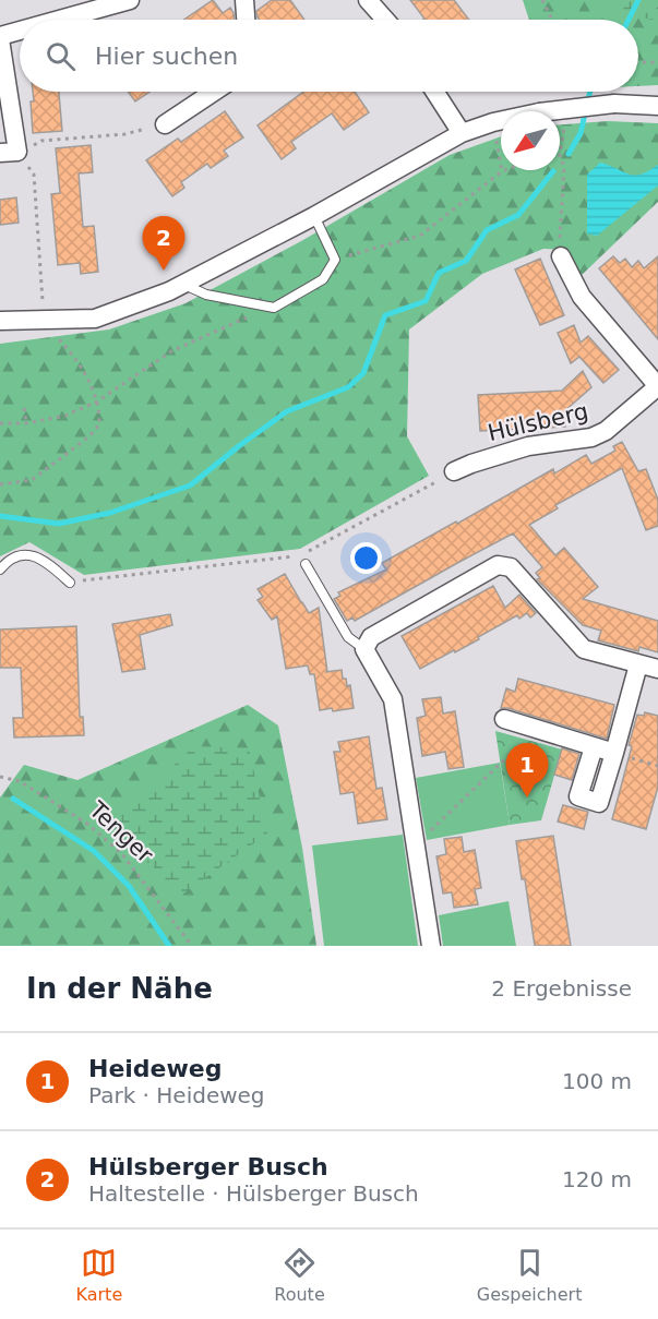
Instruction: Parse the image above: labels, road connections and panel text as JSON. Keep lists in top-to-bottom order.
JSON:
{
  "streets": {
    "street": ["Hülsberg"],
    "path": ["Tenger"]
  },
  "north": "bottom left",
  "page": {
    "search": "Hier suchen",
    "pins": ["2", "1"],
    "heading": ["In der Nähe", "2 Ergebnisse"],
    "list": [
      {
        "mark": "1",
        "name": "Heideweg",
        "note": "Park · Heideweg",
        "value": "100 m"
      },
      {
        "mark": "2",
        "name": "Hülsberger Busch",
        "note": "Haltestelle · Hülsberger Busch",
        "value": "120 m"
      }
    ],
    "nav": ["Karte", "Route", "Gespeichert"]
  }
}
